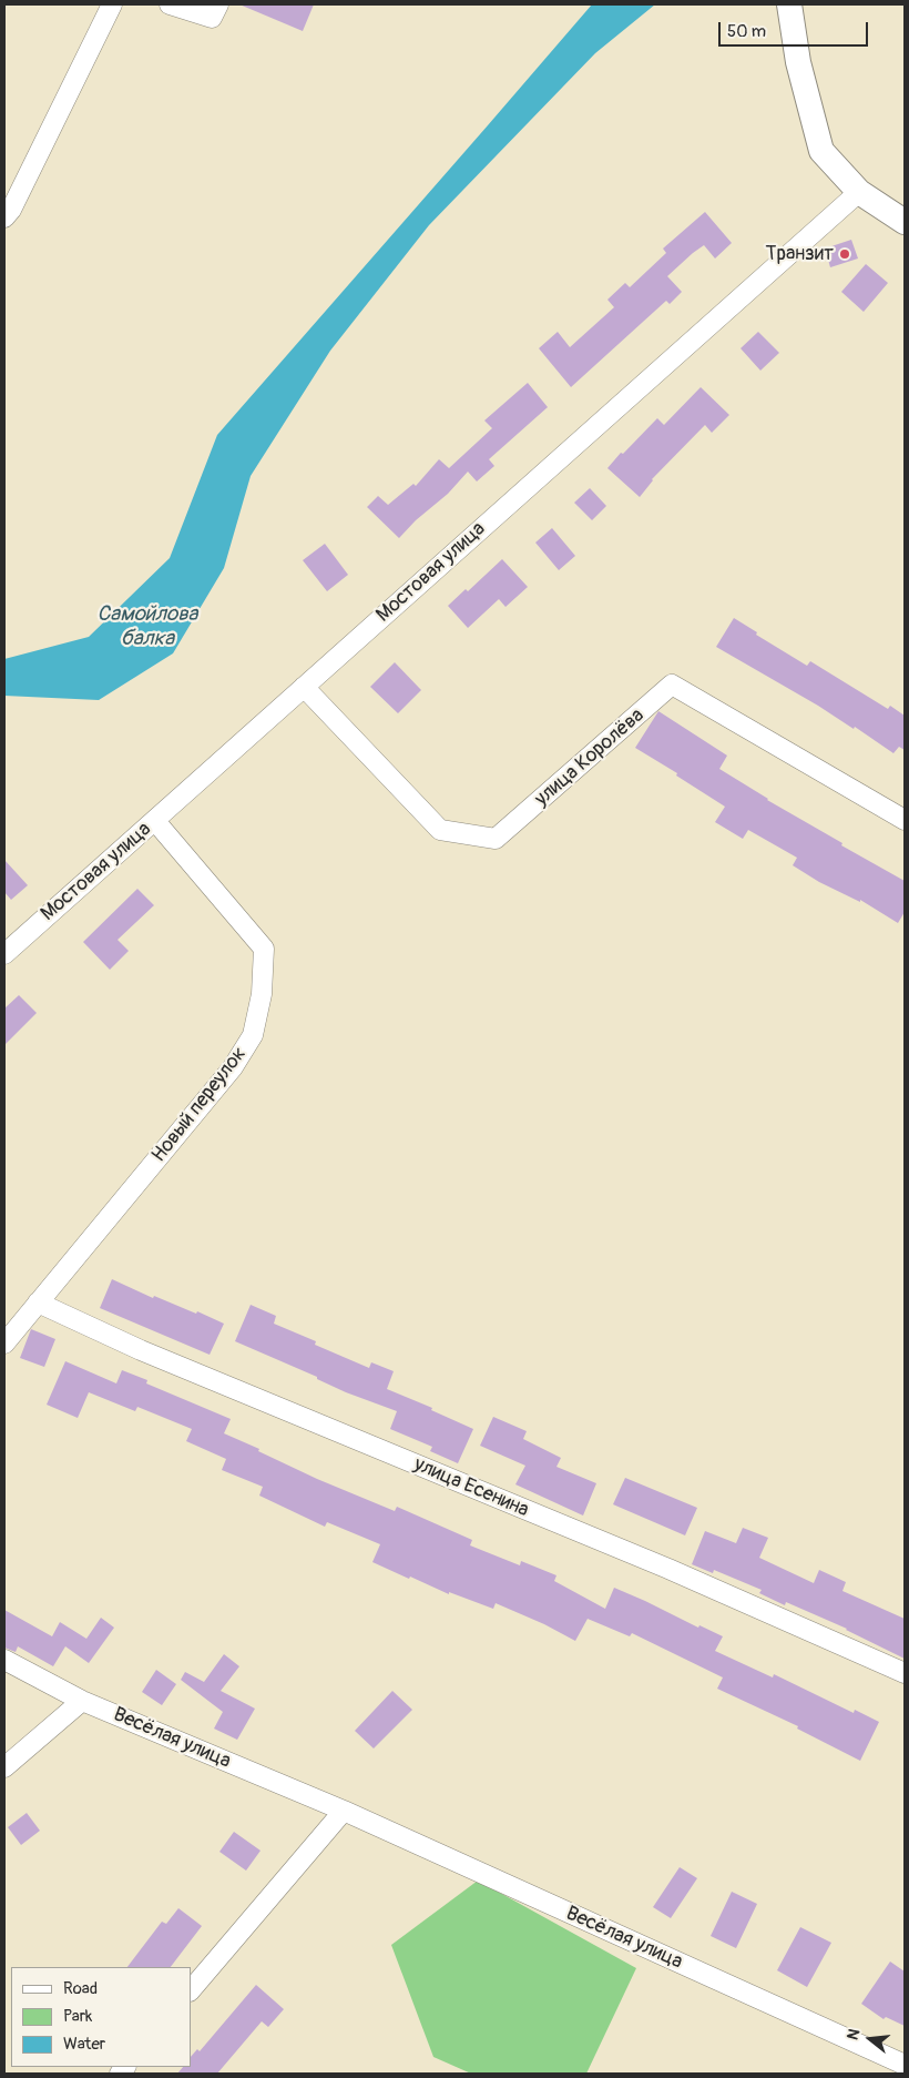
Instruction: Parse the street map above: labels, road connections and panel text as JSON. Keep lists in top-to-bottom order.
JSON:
{
  "streets": {
    "street": [
      "Мостовая улица",
      "улица Королёва",
      "Новый переулок",
      "улица Есенина",
      "Весёлая улица"
    ]
  },
  "crossings": [
    ["Мостовая улица", "улица Королёва"],
    ["Мостовая улица", "Новый переулок"],
    ["Новый переулок", "улица Есенина"]
  ],
  "water": ["Самойлова балка"],
  "places": ["Транзит"],
  "legend": ["Road", "Park", "Water"],
  "scale_bar": "50 m",
  "north": "left"
}
